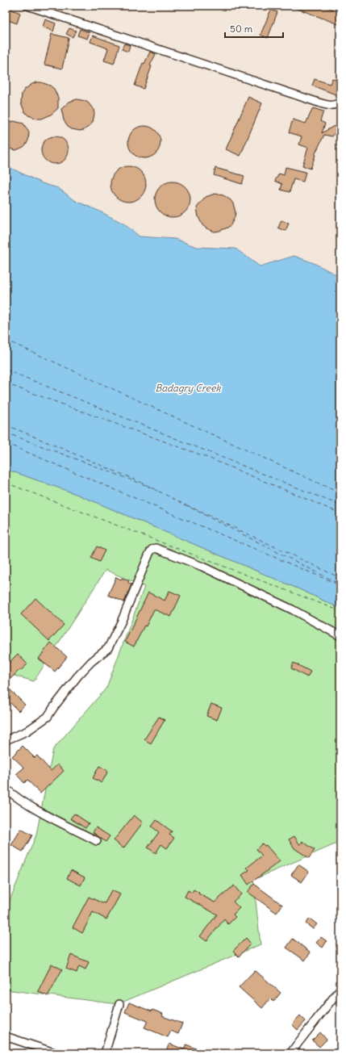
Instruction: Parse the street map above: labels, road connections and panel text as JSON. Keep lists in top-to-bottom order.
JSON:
{
  "water": ["Badagry Creek"],
  "scale_bar": "50 m"
}
